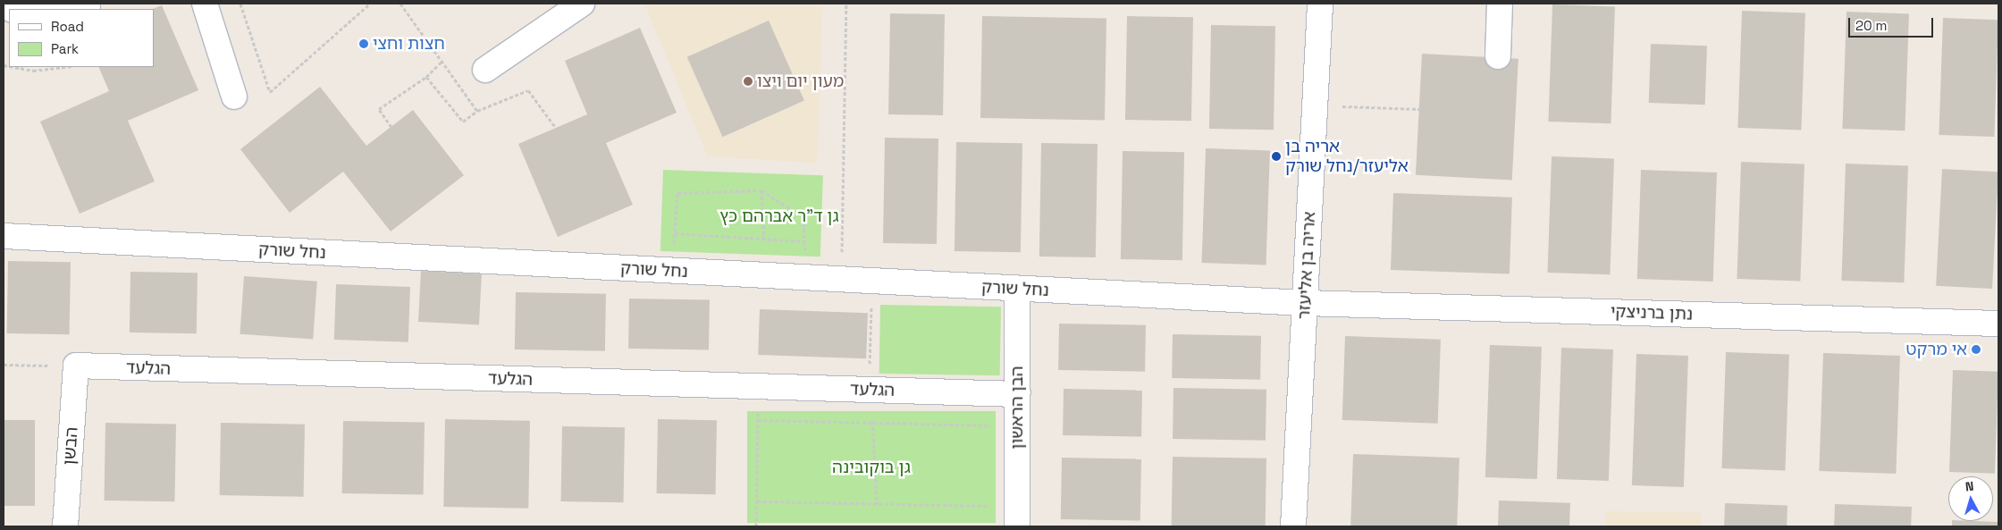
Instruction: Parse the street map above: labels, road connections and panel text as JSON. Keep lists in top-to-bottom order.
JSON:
{
  "streets": {
    "street": [
      "נחל שורק",
      "אריה בן אליעזר",
      "נתן ברניצקי",
      "הגלעד",
      "הבן הראשון",
      "הבשן"
    ]
  },
  "crossings": [
    ["נחל שורק", "אריה בן אליעזר"],
    ["נחל שורק", "נתן ברניצקי"],
    ["נחל שורק", "הבן הראשון"],
    ["אריה בן אליעזר", "נתן ברניצקי"],
    ["הגלעד", "הבן הראשון"],
    ["הגלעד", "הבשן"]
  ],
  "parks": ["גן ד\"ר אברהם כץ", "גן בוקובינה"],
  "places": [
    "חצות וחצי",
    "מעון יום ויצו",
    "אריה בן אליעזר/נחל שורק",
    "אי מרקט"
  ],
  "legend": ["Road", "Park"],
  "scale_bar": "20 m",
  "north": "top"
}
